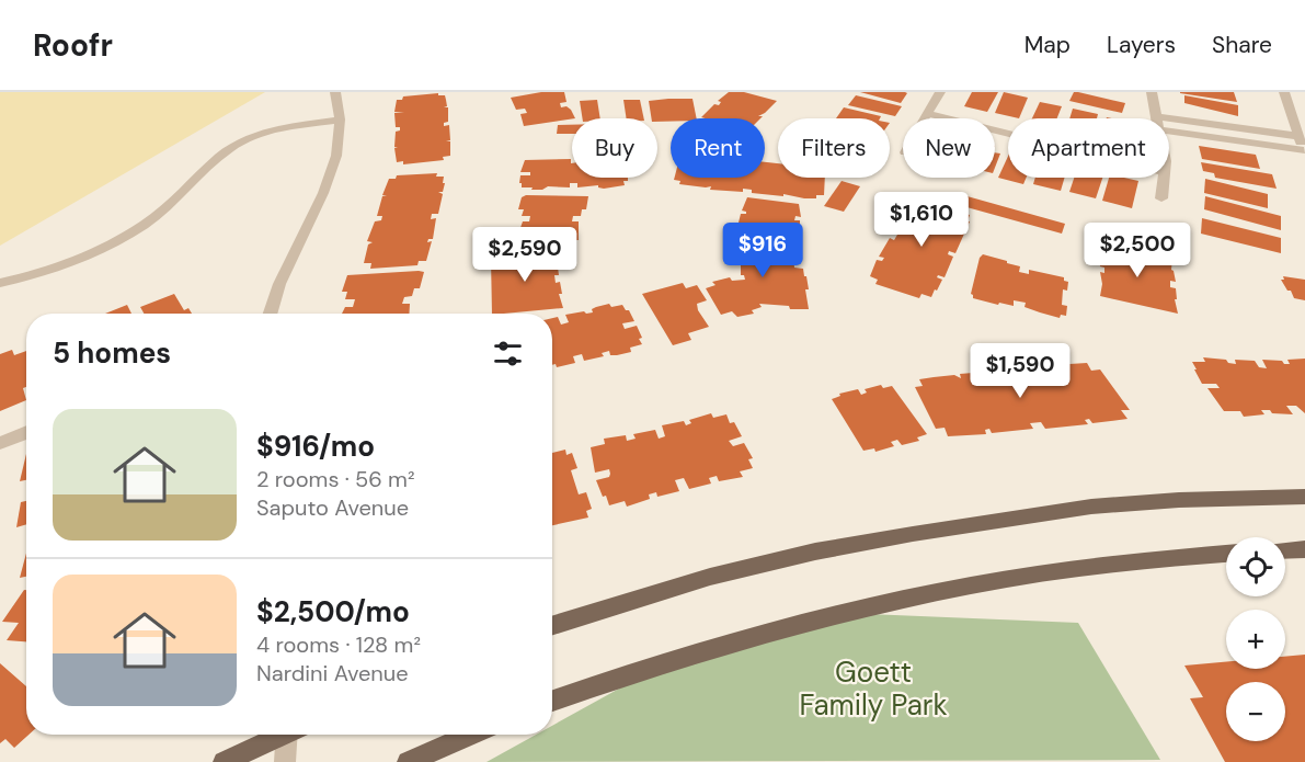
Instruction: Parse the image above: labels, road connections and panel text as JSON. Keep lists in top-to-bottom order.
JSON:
{
  "parks": ["Goett Family Park"],
  "page": {
    "header": "Roofr",
    "nav": ["Map", "Layers", "Share"],
    "chip": [
      "Buy",
      "Rent",
      "Filters",
      "New",
      "Apartment"
    ],
    "price": [
      "$1,610",
      "$916",
      "$2,500",
      "$2,590",
      "$1,590"
    ],
    "heading": "5 homes",
    "list": [
      {
        "name": "$916/mo",
        "note": "2 rooms · 56 m² · Saputo Avenue"
      },
      {
        "name": "$2,500/mo",
        "note": "4 rooms · 128 m² · Nardini Avenue"
      }
    ],
    "map_buttons": ["+", "−"]
  }
}
